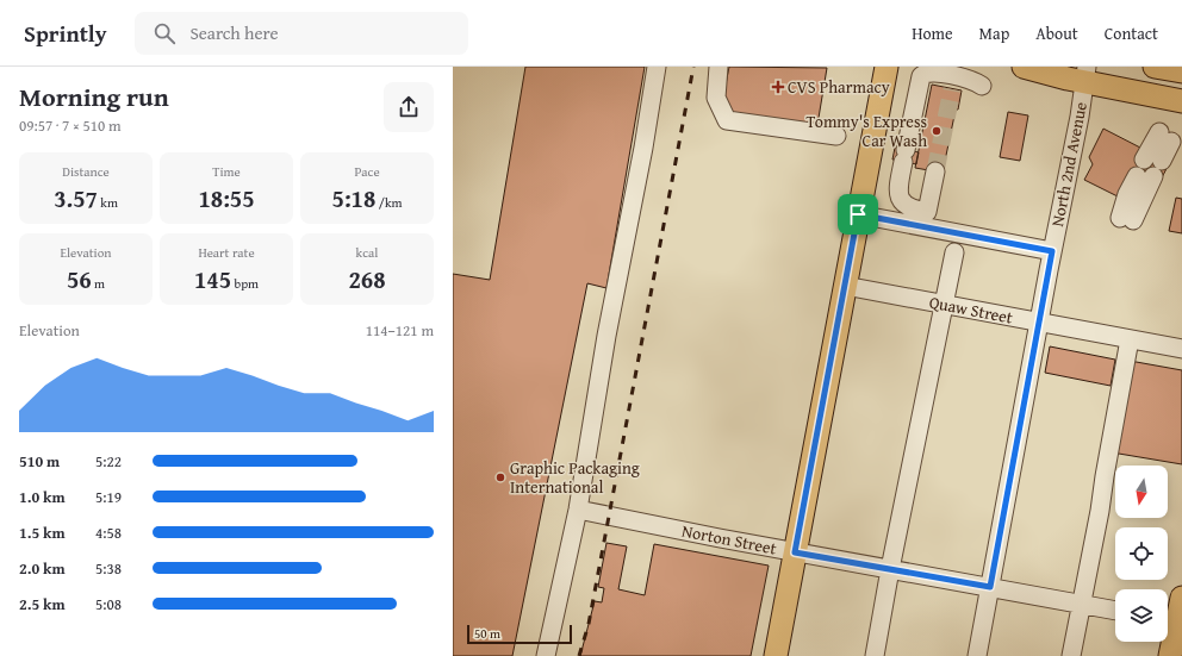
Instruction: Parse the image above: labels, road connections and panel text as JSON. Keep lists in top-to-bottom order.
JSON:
{
  "streets": {
    "street": ["North 2nd Avenue", "Quaw Street", "Norton Street"]
  },
  "crossings": [
    ["North 2nd Avenue", "Quaw Street"],
    ["North 2nd Avenue", "Norton Street"]
  ],
  "places": {
    "health": ["CVS Pharmacy"],
    "other": ["Tommy's Express Car Wash", "Graphic Packaging International"]
  },
  "scale_bar": "50 m",
  "north": "bottom",
  "page": {
    "header": "Sprintly",
    "search": "Search here",
    "nav": [
      "Home",
      "Map",
      "About",
      "Contact"
    ],
    "heading": ["Morning run", "09:57 · 7 × 510 m"],
    "stats": [
      ["Distance", "3.57 km"],
      ["Time", "18:55"],
      ["Pace", "5:18 /km"],
      ["Elevation", "56 m"],
      ["Heart rate", "145 bpm"],
      ["kcal", "268"]
    ],
    "chart": ["Elevation", "114–121 m"],
    "list": [
      {
        "name": "510 m",
        "note": "5:22"
      },
      {
        "name": "1.0 km",
        "note": "5:19"
      },
      {
        "name": "1.5 km",
        "note": "4:58"
      },
      {
        "name": "2.0 km",
        "note": "5:38"
      },
      {
        "name": "2.5 km",
        "note": "5:08"
      }
    ],
    "scale": "50 m"
  }
}
